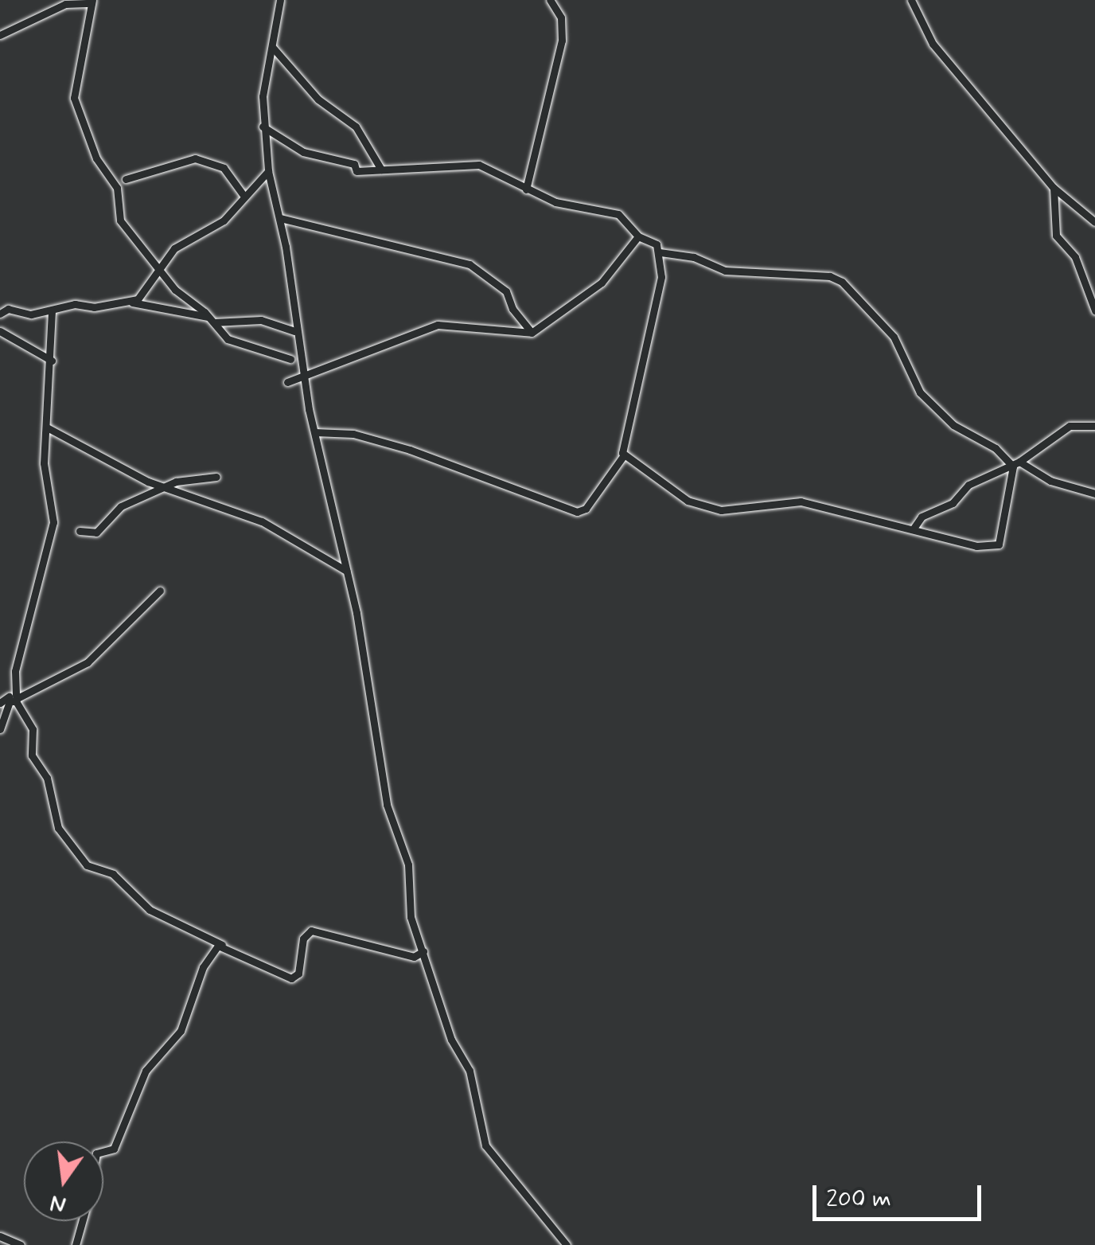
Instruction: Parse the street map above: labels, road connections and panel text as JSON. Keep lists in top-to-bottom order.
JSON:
{
  "scale_bar": "200 m",
  "north": "bottom"
}
